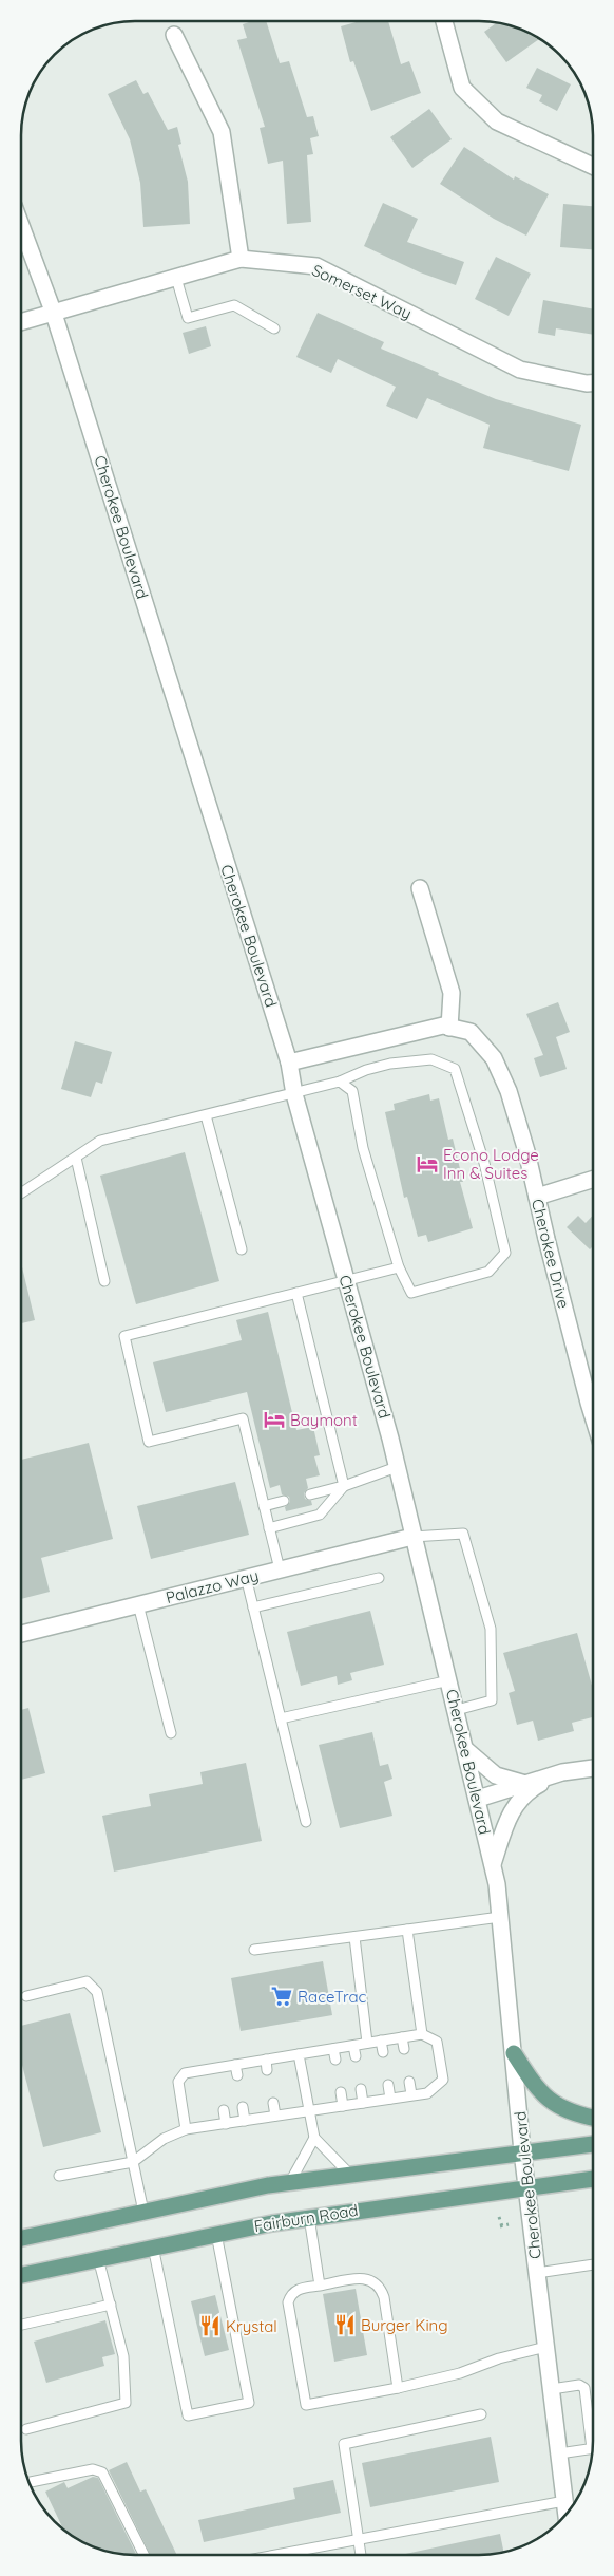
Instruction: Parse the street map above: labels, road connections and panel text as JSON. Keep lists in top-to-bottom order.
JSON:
{
  "streets": {
    "main road": ["Fairburn Road"],
    "street": [
      "Somerset Way",
      "Cherokee Boulevard",
      "Cherokee Drive",
      "Palazzo Way"
    ]
  },
  "crossings": [
    ["Somerset Way", "Cherokee Boulevard"],
    ["Cherokee Boulevard", "Cherokee Drive"],
    ["Cherokee Boulevard", "Palazzo Way"],
    ["Cherokee Boulevard", "Fairburn Road"]
  ],
  "places": {
    "hotel": ["Econo Lodge Inn & Suites", "Baymont"],
    "supermarket": ["RaceTrac"],
    "restaurant": ["Burger King", "Krystal"]
  }
}
